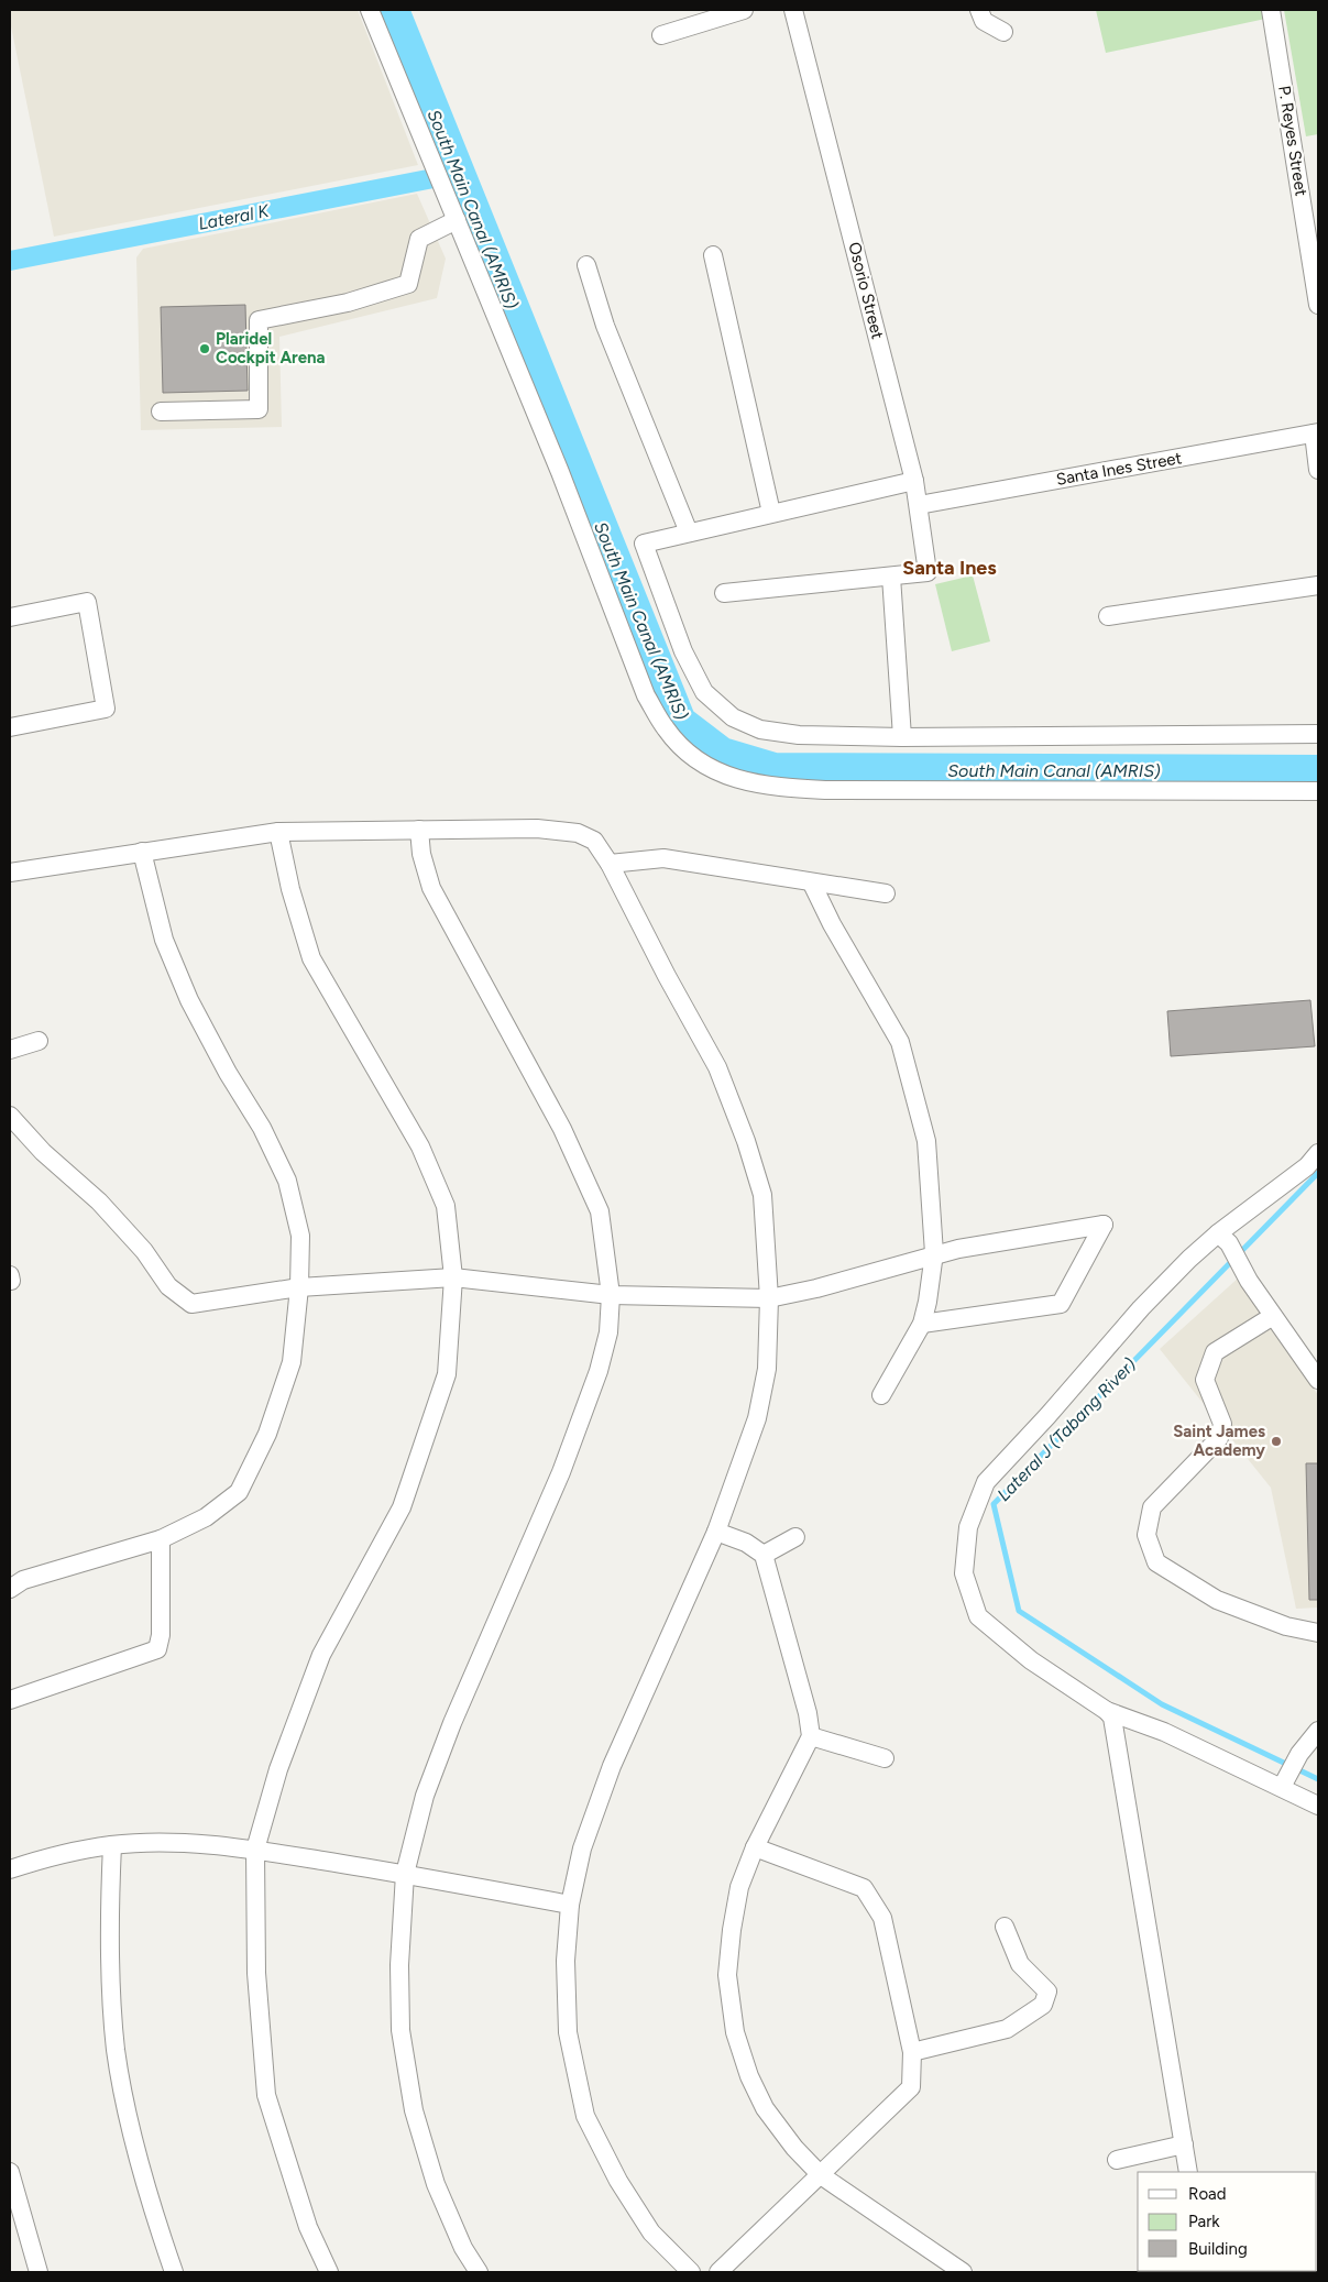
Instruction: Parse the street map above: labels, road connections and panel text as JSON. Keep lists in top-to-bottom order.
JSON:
{
  "streets": {
    "street": ["P. Reyes Street", "Osorio Street", "Santa Ines Street"]
  },
  "crossings": [
    ["Osorio Street", "Santa Ines Street"]
  ],
  "districts": ["Santa Ines"],
  "water": ["South Main Canal (AMRIS)", "Lateral K", "Lateral J (Tabang River)"],
  "places": ["Plaridel Cockpit Arena", "Saint James Academy"],
  "legend": ["Road", "Park", "Building"]
}
